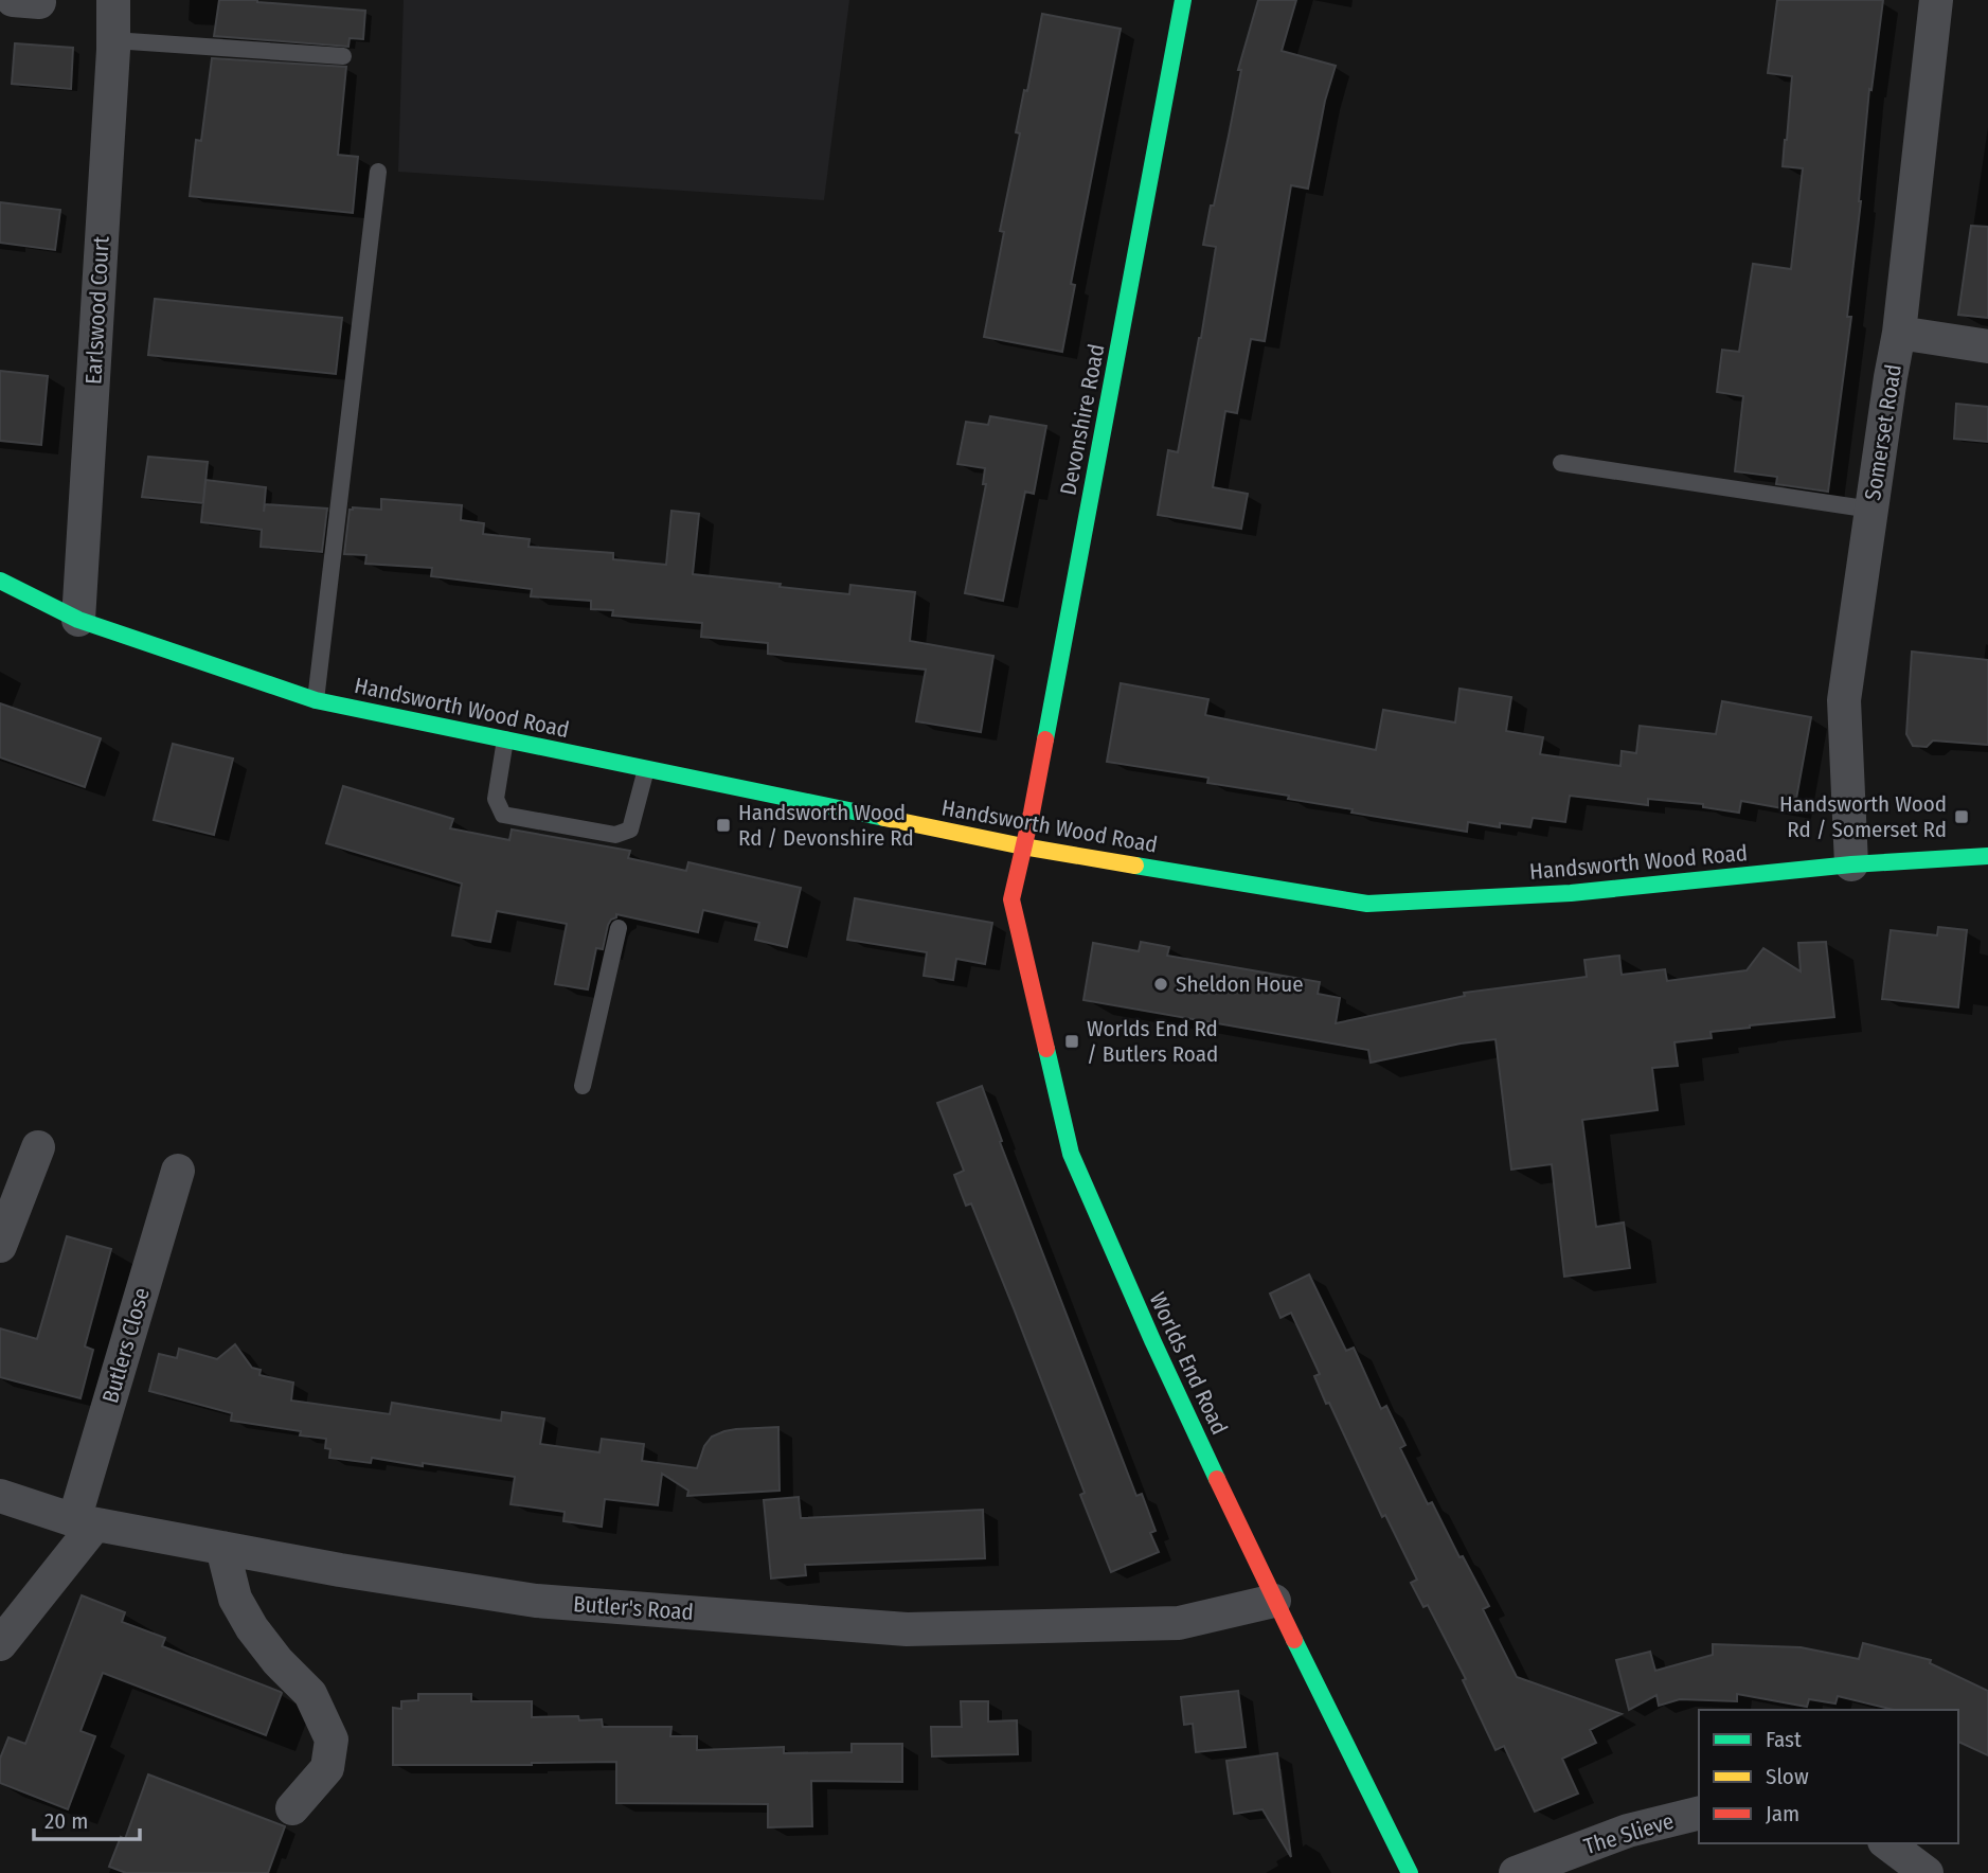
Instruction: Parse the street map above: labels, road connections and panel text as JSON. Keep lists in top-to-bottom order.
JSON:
{
  "streets": {
    "main road": ["Devonshire Road", "Handsworth Wood Road", "Worlds End Road"],
    "street": [
      "Earlswood Court",
      "Somerset Road",
      "Butlers Close",
      "Butler's Road",
      "The Slieve"
    ]
  },
  "crossings": [
    ["Earlswood Court", "Handsworth Wood Road"],
    ["Devonshire Road", "Handsworth Wood Road"],
    ["Devonshire Road", "Worlds End Road"],
    ["Somerset Road", "Handsworth Wood Road"],
    ["Handsworth Wood Road", "Worlds End Road"],
    ["Butlers Close", "Butler's Road"],
    ["Worlds End Road", "Butler's Road"]
  ],
  "places": {
    "transit": ["Handsworth Wood Rd / Somerset Rd", "Handsworth Wood Rd / Devonshire Rd", "Worlds End Rd / Butlers Road"],
    "other": ["Sheldon Houe"]
  },
  "legend": ["Fast", "Slow", "Jam"],
  "scale_bar": "20 m"
}
